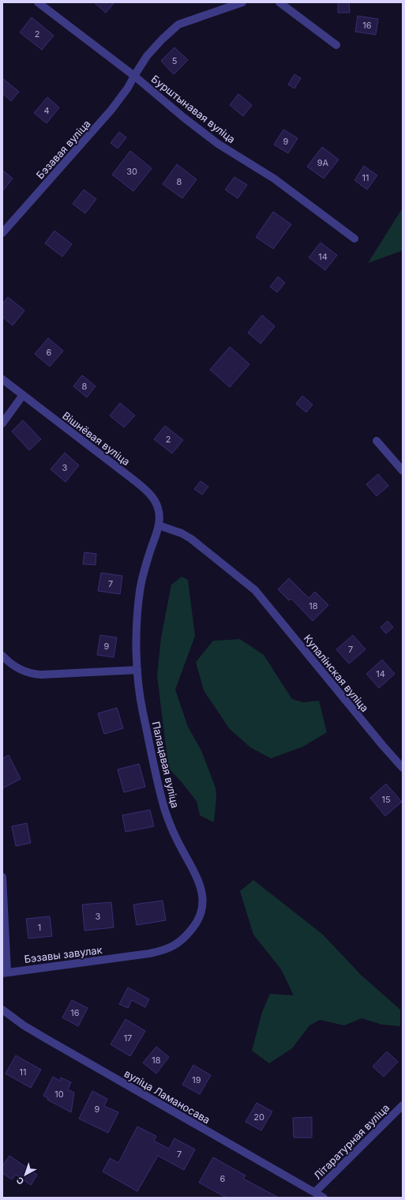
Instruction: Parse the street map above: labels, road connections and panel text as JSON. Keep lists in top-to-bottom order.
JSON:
{
  "streets": {
    "street": [
      "Бурштынавая вуліца",
      "Бэзавая вуліца",
      "Вішнёвая вуліца",
      "Купалінская вуліца",
      "Палацавая вуліца",
      "Бэзавы завулак",
      "вуліца Ламаносава",
      "Літаратурная вуліца"
    ]
  },
  "crossings": [
    ["Бурштынавая вуліца", "Бэзавая вуліца"],
    ["Вішнёвая вуліца", "Купалінская вуліца"],
    ["Вішнёвая вуліца", "Палацавая вуліца"],
    ["Купалінская вуліца", "Палацавая вуліца"],
    ["Палацавая вуліца", "Бэзавы завулак"],
    ["вуліца Ламаносава", "Літаратурная вуліца"]
  ],
  "house_numbers": [
    "16",
    "2",
    "5",
    "4",
    "9",
    "9А",
    "30",
    "11",
    "8",
    "14",
    "6",
    "8",
    "2",
    "3",
    "7",
    "18",
    "9",
    "7",
    "14",
    "15",
    "3",
    "1",
    "16",
    "17",
    "18",
    "11",
    "19",
    "10",
    "9",
    "20",
    "7",
    "6"
  ],
  "north": "bottom left"
}
